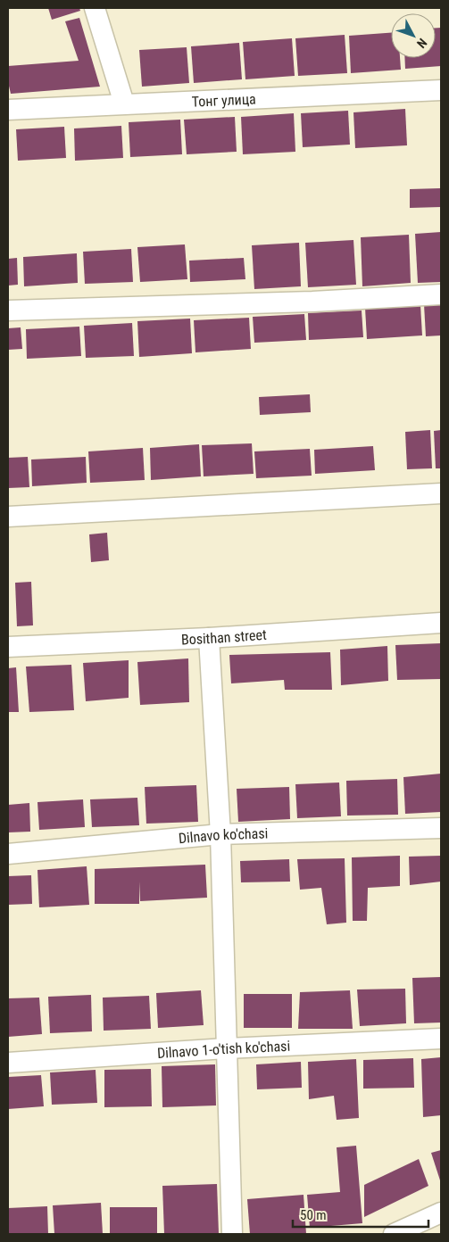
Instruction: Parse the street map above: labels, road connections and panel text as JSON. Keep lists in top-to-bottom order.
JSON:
{
  "streets": {
    "street": [
      "Тонг улица",
      "Bosithan street",
      "Dilnavo ko'chasi",
      "Dilnavo 1-o'tish ko'chasi"
    ]
  },
  "scale_bar": "50 m",
  "north": "bottom right"
}
